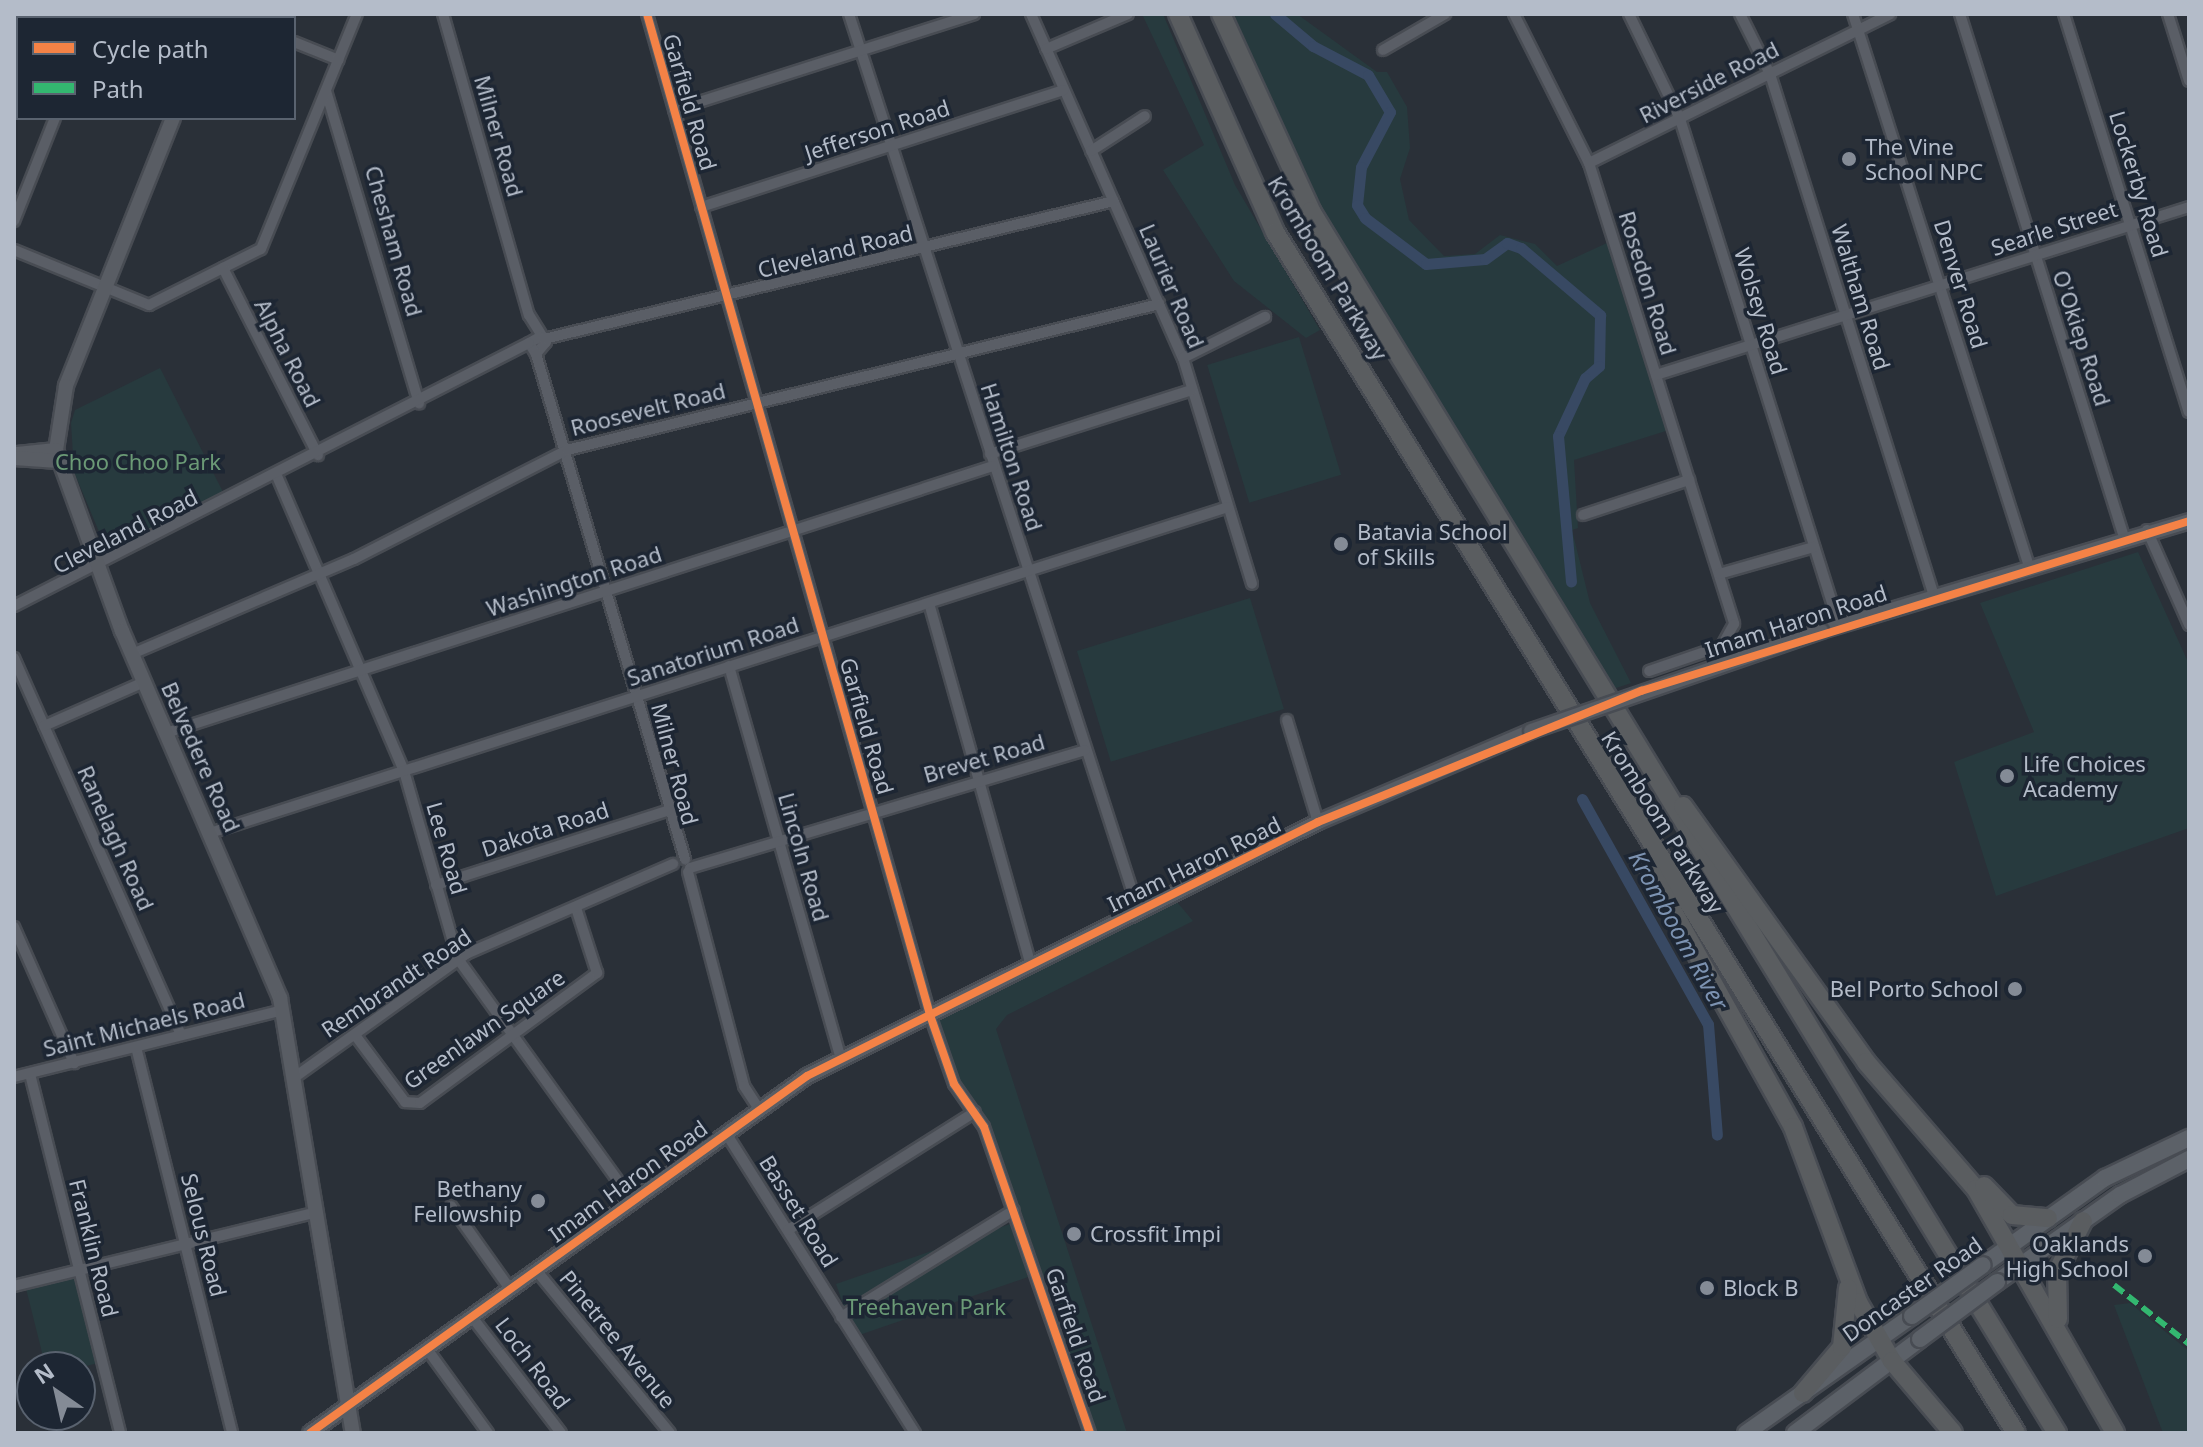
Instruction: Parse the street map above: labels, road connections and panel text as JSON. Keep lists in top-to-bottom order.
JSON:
{
  "streets": {
    "highway": ["Kromboom Parkway"],
    "main road": ["Doncaster Road"],
    "street": [
      "Riverside Road",
      "Garfield Road",
      "Jefferson Road",
      "Milner Road",
      "Lockerby Road",
      "Searle Street",
      "Chesham Road",
      "Cleveland Road",
      "Rosedon Road",
      "Denver Road",
      "Laurier Road",
      "Waltham Road",
      "Wolsey Road",
      "O'Okiep Road",
      "Alpha Road",
      "Roosevelt Road",
      "Hamilton Road",
      "Washington Road",
      "Imam Haron Road",
      "Sanatorium Road",
      "Belvedere Road",
      "Brevet Road",
      "Dakota Road",
      "Ranelagh Road",
      "Lee Road",
      "Lincoln Road",
      "Rembrandt Road",
      "Saint Michaels Road",
      "Greenlawn Square",
      "Basset Road",
      "Selous Road",
      "Franklin Road",
      "Pinetree Avenue",
      "Loch Road"
    ]
  },
  "crossings": [
    ["Riverside Road", "Rosedon Road"],
    ["Riverside Road", "Denver Road"],
    ["Riverside Road", "Waltham Road"],
    ["Riverside Road", "Wolsey Road"],
    ["Garfield Road", "Jefferson Road"],
    ["Garfield Road", "Cleveland Road"],
    ["Garfield Road", "Roosevelt Road"],
    ["Garfield Road", "Washington Road"],
    ["Garfield Road", "Imam Haron Road"],
    ["Garfield Road", "Sanatorium Road"],
    ["Garfield Road", "Brevet Road"],
    ["Jefferson Road", "Laurier Road"],
    ["Jefferson Road", "Hamilton Road"],
    ["Milner Road", "Cleveland Road"],
    ["Milner Road", "Roosevelt Road"],
    ["Milner Road", "Washington Road"],
    ["Milner Road", "Imam Haron Road"],
    ["Milner Road", "Sanatorium Road"],
    ["Milner Road", "Brevet Road"],
    ["Milner Road", "Dakota Road"],
    ["Milner Road", "Rembrandt Road"],
    ["Lockerby Road", "Searle Street"],
    ["Searle Street", "Rosedon Road"],
    ["Searle Street", "Denver Road"],
    ["Searle Street", "Waltham Road"],
    ["Searle Street", "Wolsey Road"],
    ["Searle Street", "O'Okiep Road"],
    ["Chesham Road", "Cleveland Road"],
    ["Cleveland Road", "Laurier Road"],
    ["Cleveland Road", "Alpha Road"],
    ["Cleveland Road", "Hamilton Road"],
    ["Cleveland Road", "Belvedere Road"],
    ["Cleveland Road", "Lee Road"],
    ["Denver Road", "Imam Haron Road"],
    ["Laurier Road", "Roosevelt Road"],
    ["Laurier Road", "Washington Road"],
    ["Laurier Road", "Sanatorium Road"],
    ["Waltham Road", "Imam Haron Road"],
    ["Wolsey Road", "Imam Haron Road"],
    ["O'Okiep Road", "Imam Haron Road"],
    ["Roosevelt Road", "Hamilton Road"],
    ["Roosevelt Road", "Belvedere Road"],
    ["Roosevelt Road", "Lee Road"],
    ["Hamilton Road", "Washington Road"],
    ["Hamilton Road", "Imam Haron Road"],
    ["Hamilton Road", "Sanatorium Road"],
    ["Hamilton Road", "Brevet Road"],
    ["Washington Road", "Belvedere Road"],
    ["Washington Road", "Lee Road"],
    ["Imam Haron Road", "Belvedere Road"],
    ["Imam Haron Road", "Lee Road"],
    ["Imam Haron Road", "Lincoln Road"],
    ["Imam Haron Road", "Basset Road"],
    ["Imam Haron Road", "Pinetree Avenue"],
    ["Imam Haron Road", "Loch Road"],
    ["Sanatorium Road", "Belvedere Road"],
    ["Sanatorium Road", "Lee Road"],
    ["Sanatorium Road", "Lincoln Road"],
    ["Belvedere Road", "Rembrandt Road"],
    ["Belvedere Road", "Saint Michaels Road"],
    ["Brevet Road", "Lincoln Road"],
    ["Brevet Road", "Rembrandt Road"],
    ["Dakota Road", "Lee Road"],
    ["Ranelagh Road", "Saint Michaels Road"],
    ["Lee Road", "Rembrandt Road"],
    ["Lee Road", "Greenlawn Square"],
    ["Rembrandt Road", "Greenlawn Square"],
    ["Saint Michaels Road", "Selous Road"],
    ["Saint Michaels Road", "Franklin Road"]
  ],
  "water": ["Kromboom River"],
  "parks": ["Choo Choo Park", "Treehaven Park"],
  "places": [
    "The Vine School NPC",
    "Batavia School of Skills",
    "Life Choices Academy",
    "Bel Porto School",
    "Bethany Fellowship",
    "Crossfit Impi",
    "Oaklands High School",
    "Block B"
  ],
  "legend": ["Cycle path", "Path"],
  "north": "top left"
}
